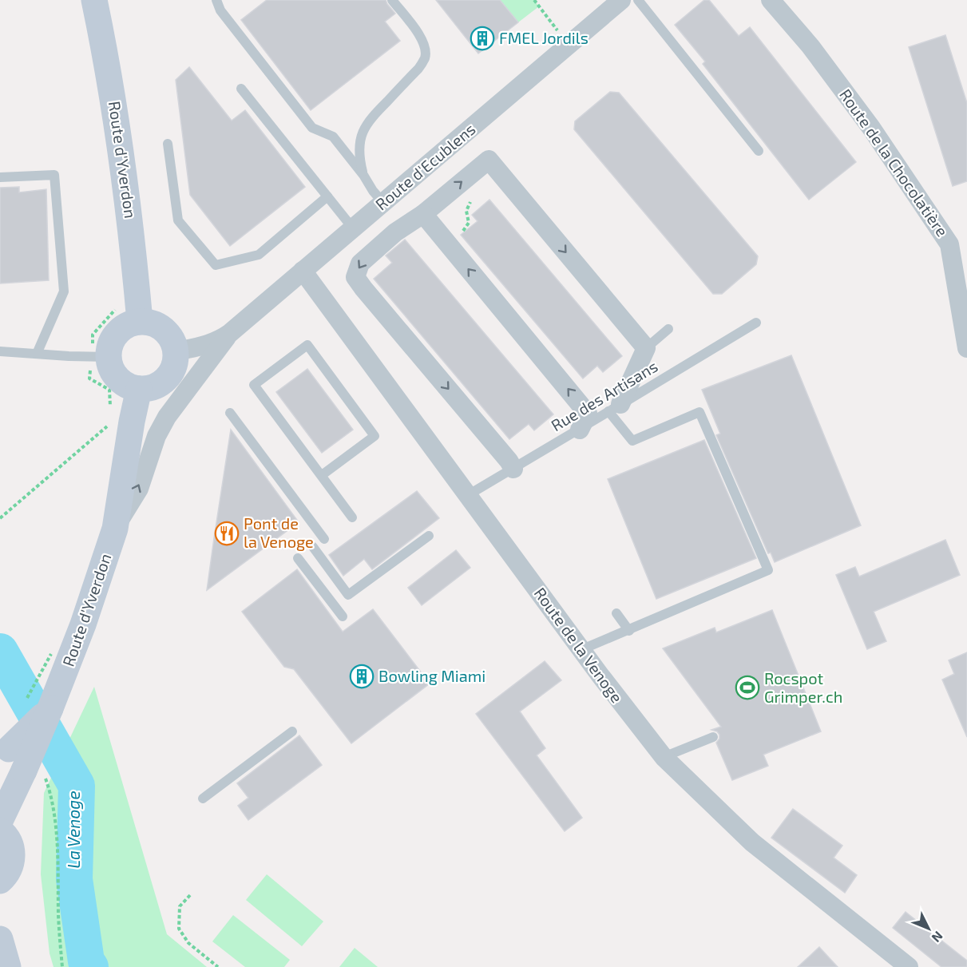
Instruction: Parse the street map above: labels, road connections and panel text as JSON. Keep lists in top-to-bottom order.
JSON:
{
  "streets": {
    "main road": ["Route d'Yverdon"],
    "street": ["Route de la Chocolatière", "Route d'Ecublens", "Route de la Venoge"],
    "lane": ["Rue des Artisans"]
  },
  "crossings": [
    ["Route d'Yverdon", "Route d'Ecublens"],
    ["Route d'Ecublens", "Route de la Venoge"],
    ["Rue des Artisans", "Route de la Venoge"]
  ],
  "water": ["La Venoge"],
  "places": {
    "building": ["FMEL Jordils", "Bowling Miami"],
    "restaurant": ["Pont de la Venoge"],
    "sports": ["Rocspot Grimper.ch"]
  },
  "north": "bottom right"
}
